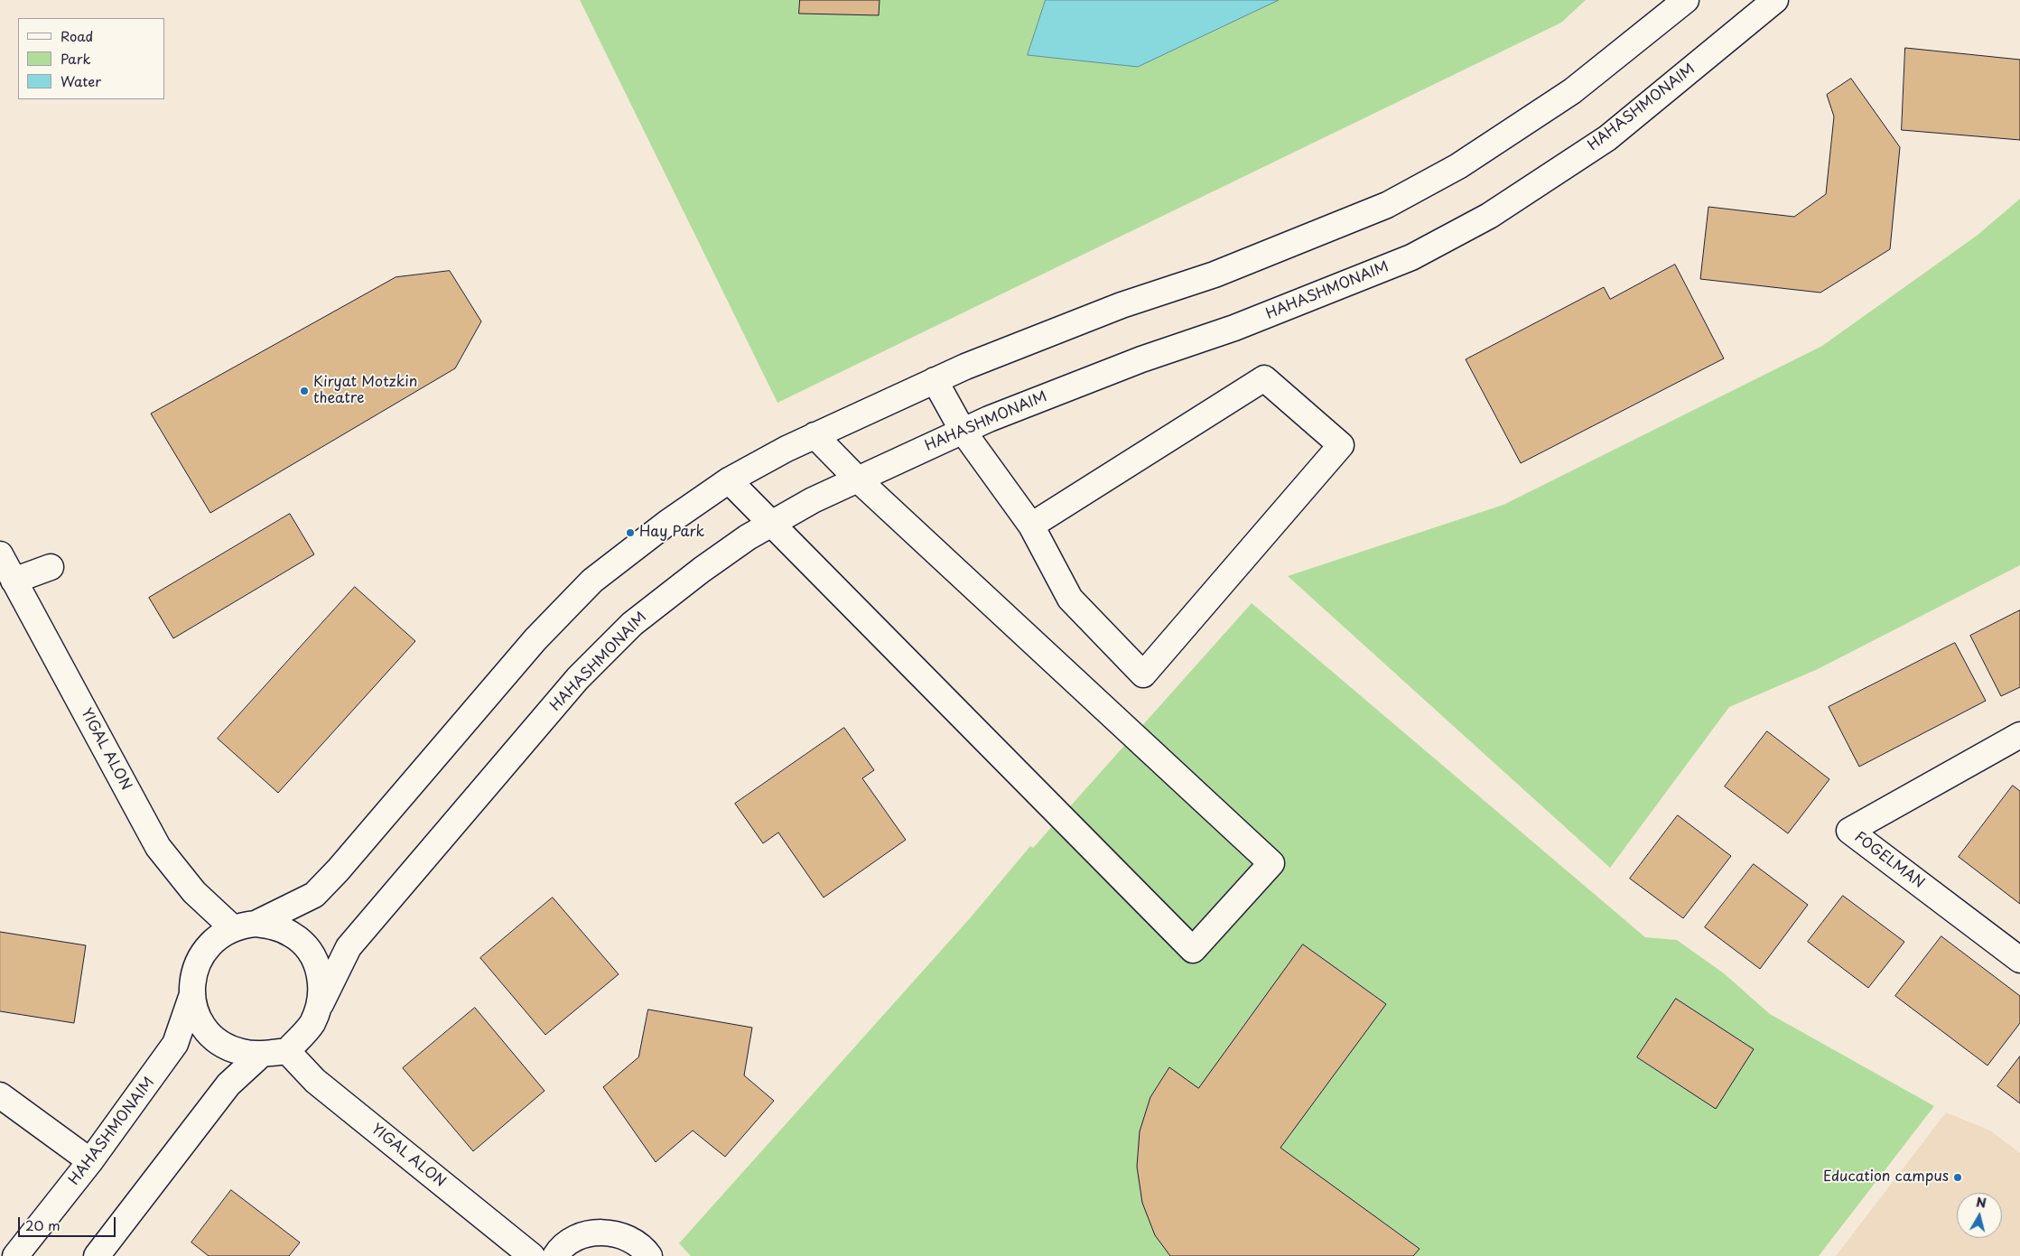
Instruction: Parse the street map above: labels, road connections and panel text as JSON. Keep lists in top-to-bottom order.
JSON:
{
  "streets": {
    "street": ["HAHASHMONAIM", "YIGAL ALON", "FOGELMAN"]
  },
  "crossings": [
    ["HAHASHMONAIM", "YIGAL ALON"]
  ],
  "places": ["Kiryat Motzkin theatre", "Hay Park", "Education campus"],
  "legend": ["Road", "Park", "Water"],
  "scale_bar": "20 m",
  "north": "top"
}
